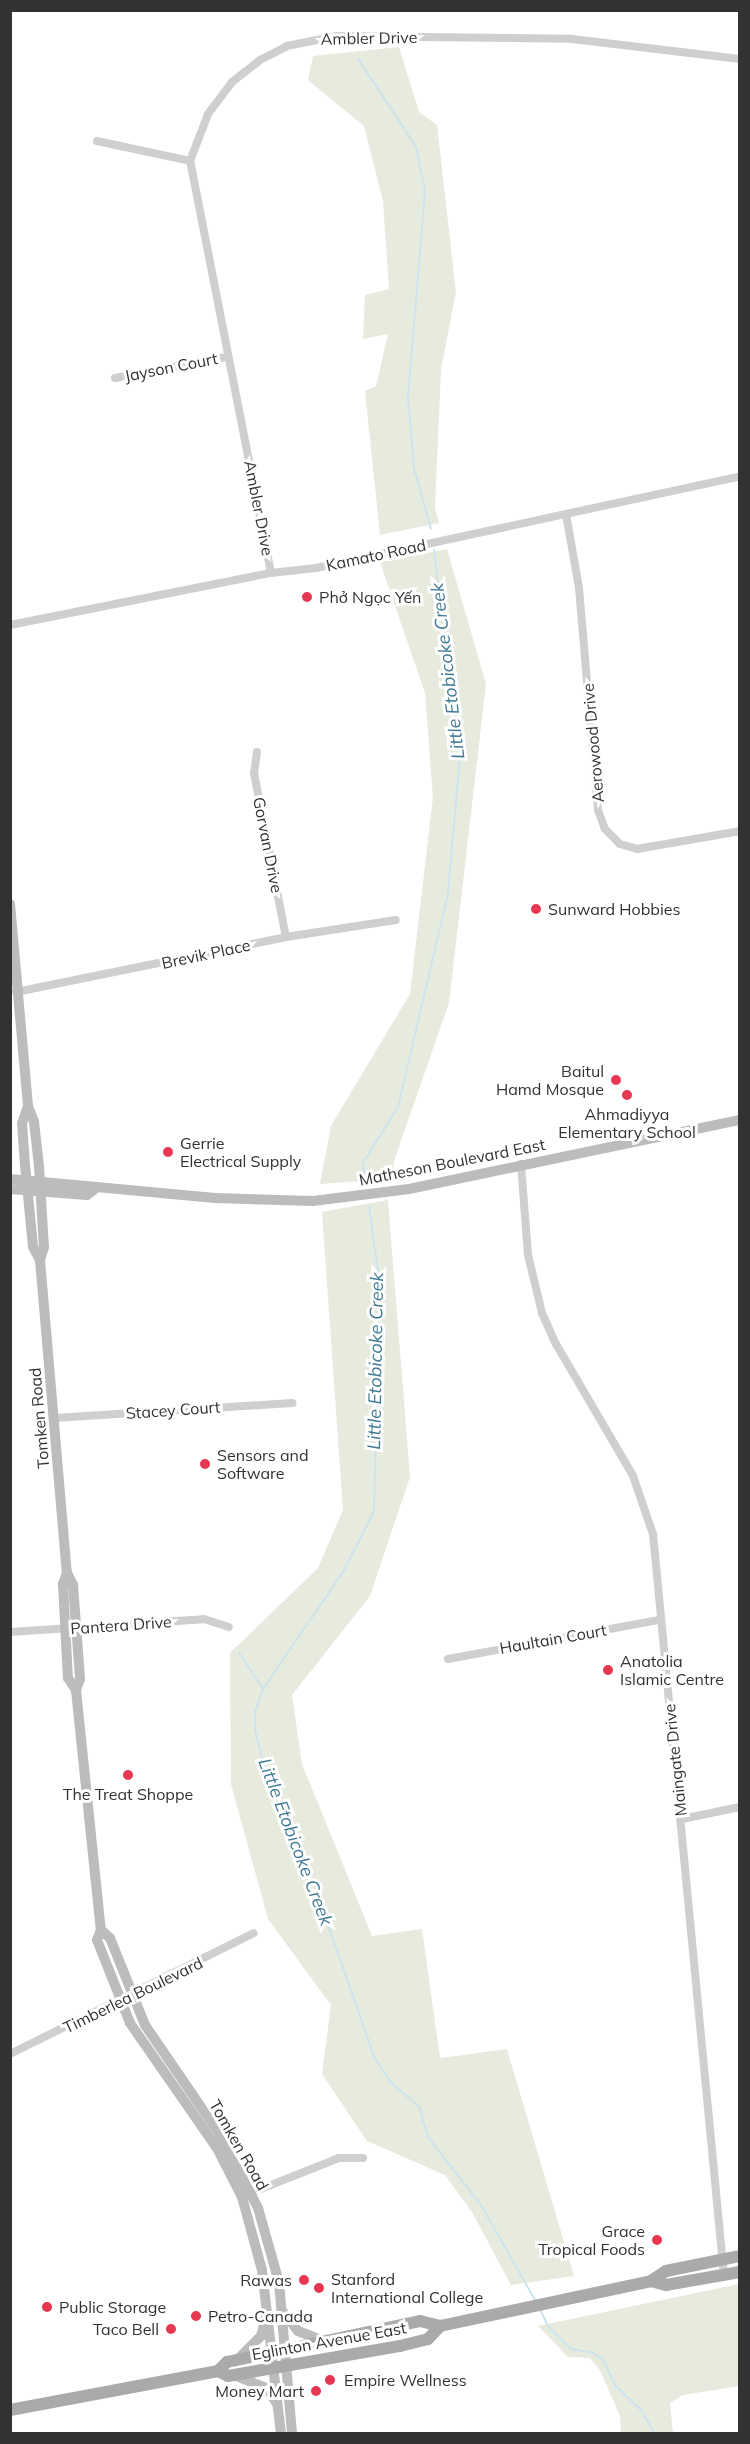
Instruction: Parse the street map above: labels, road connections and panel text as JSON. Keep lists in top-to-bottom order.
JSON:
{
  "streets": {
    "main road": ["Matheson Boulevard East", "Tomken Road", "Eglinton Avenue East"],
    "street": [
      "Ambler Drive",
      "Jayson Court",
      "Kamato Road",
      "Aerowood Drive",
      "Gorvan Drive",
      "Brevik Place",
      "Stacey Court",
      "Pantera Drive",
      "Haultain Court",
      "Maingate Drive",
      "Timberlea Boulevard"
    ]
  },
  "crossings": [
    ["Ambler Drive", "Jayson Court"],
    ["Ambler Drive", "Kamato Road"],
    ["Kamato Road", "Aerowood Drive"],
    ["Gorvan Drive", "Brevik Place"],
    ["Brevik Place", "Tomken Road"],
    ["Matheson Boulevard East", "Tomken Road"],
    ["Matheson Boulevard East", "Maingate Drive"],
    ["Stacey Court", "Tomken Road"],
    ["Tomken Road", "Pantera Drive"],
    ["Tomken Road", "Timberlea Boulevard"],
    ["Tomken Road", "Eglinton Avenue East"],
    ["Haultain Court", "Maingate Drive"],
    ["Maingate Drive", "Eglinton Avenue East"]
  ],
  "water": ["Little Etobicoke Creek"],
  "places": [
    "Phở Ngọc Yến",
    "Sunward Hobbies",
    "Baitul Hamd Mosque",
    "Ahmadiyya Elementary School",
    "Gerrie Electrical Supply",
    "Sensors and Software",
    "Anatolia Islamic Centre",
    "The Treat Shoppe",
    "Grace Tropical Foods",
    "Rawas",
    "Stanford International College",
    "Public Storage",
    "Petro-Canada",
    "Taco Bell",
    "Empire Wellness",
    "Money Mart"
  ]
}
